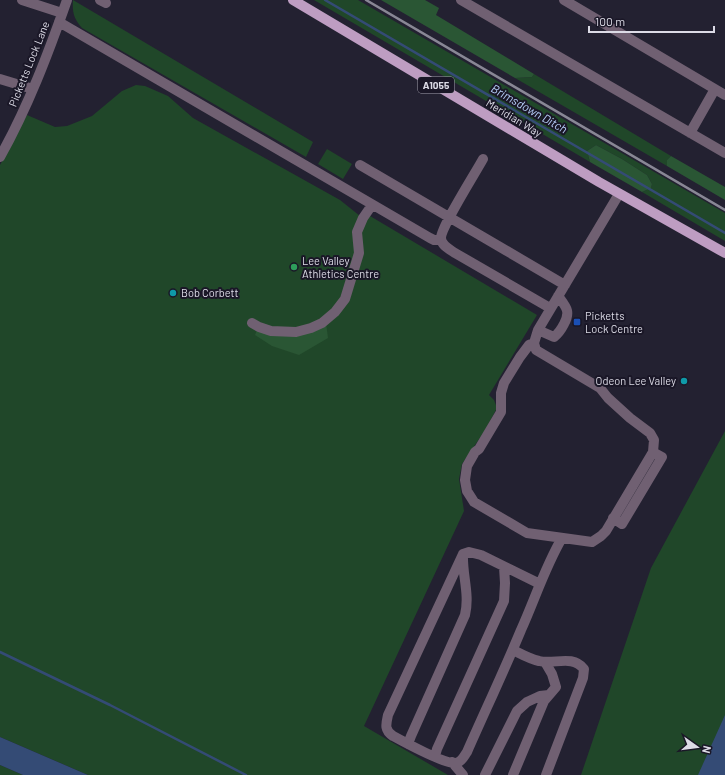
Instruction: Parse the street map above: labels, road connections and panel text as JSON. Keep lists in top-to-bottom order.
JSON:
{
  "streets": {
    "main road": ["A1055", "Meridian Way"],
    "street": ["Picketts Lock Lane"]
  },
  "water": ["Brimsdown Ditch"],
  "places": {
    "other": ["Lee Valley Athletics Centre", "Bob Corbett", "Odeon Lee Valley"],
    "transit": ["Picketts Lock Centre"]
  },
  "scale_bar": "100 m",
  "north": "right"
}
